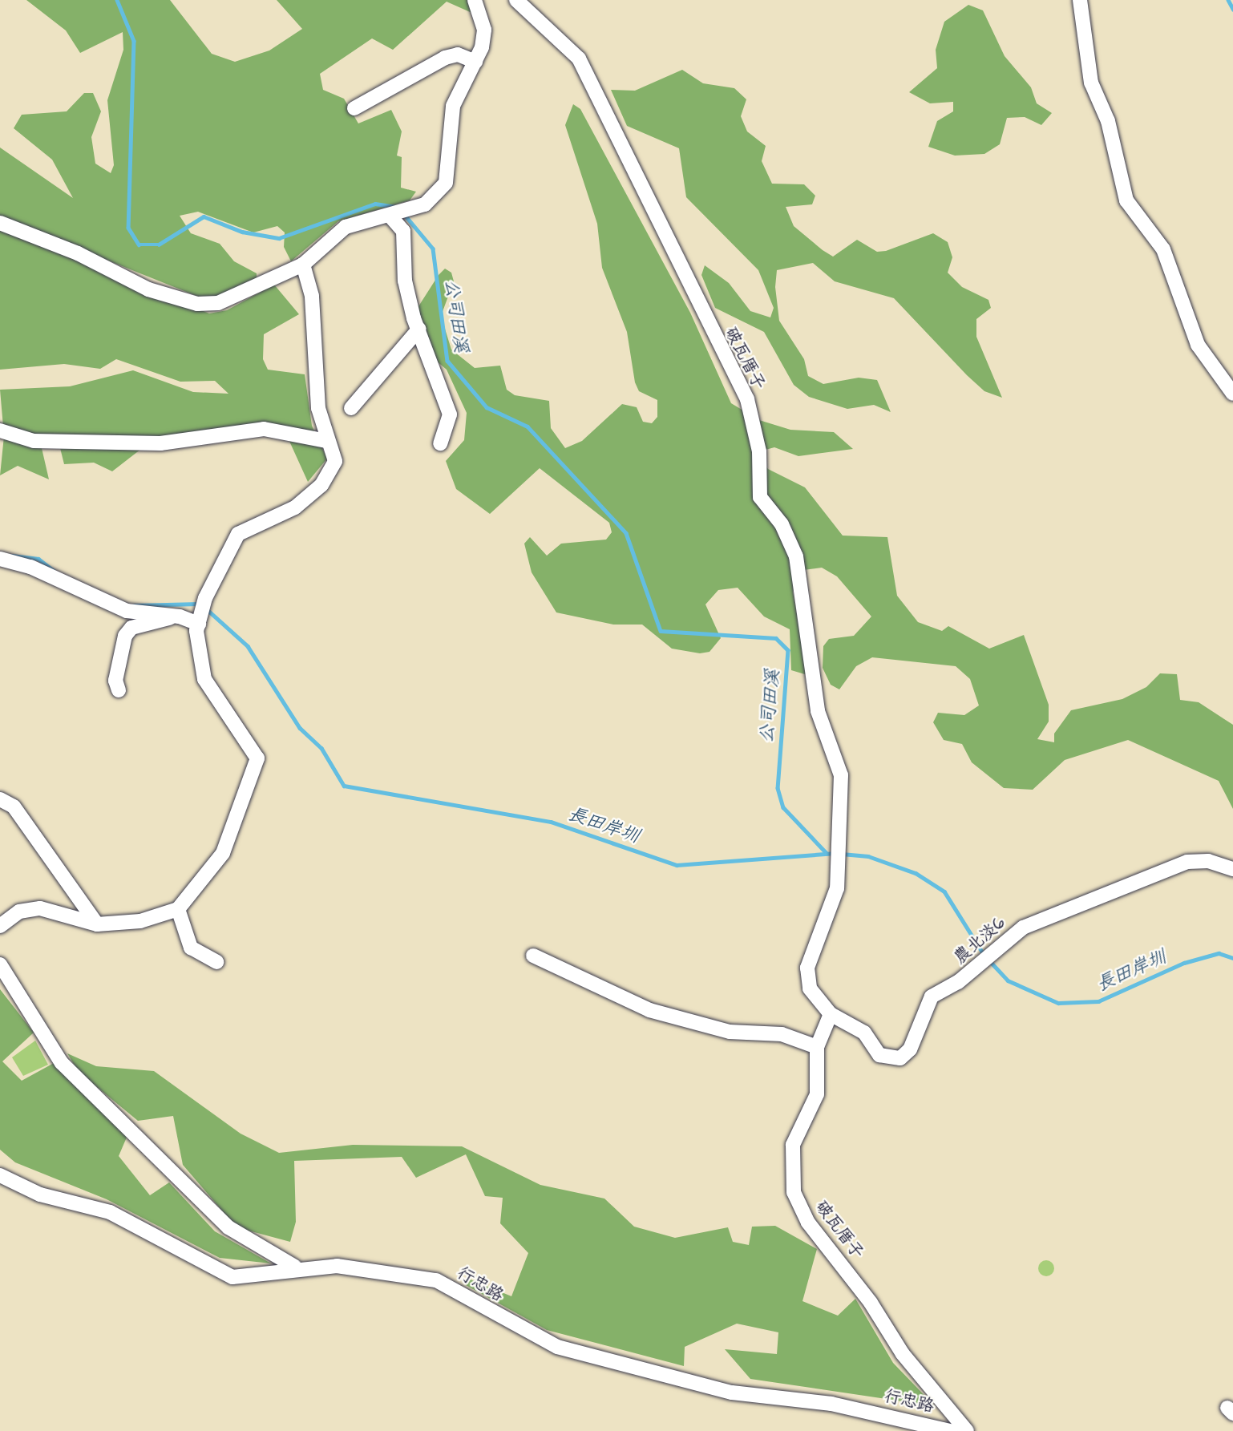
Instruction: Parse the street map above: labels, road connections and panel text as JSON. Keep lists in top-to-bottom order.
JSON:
{
  "streets": {
    "street": ["破瓦厝子", "農北淡6", "行忠路"]
  },
  "crossings": [
    ["破瓦厝子", "農北淡6"]
  ],
  "water": ["公司田溪", "長田岸圳"]
}
